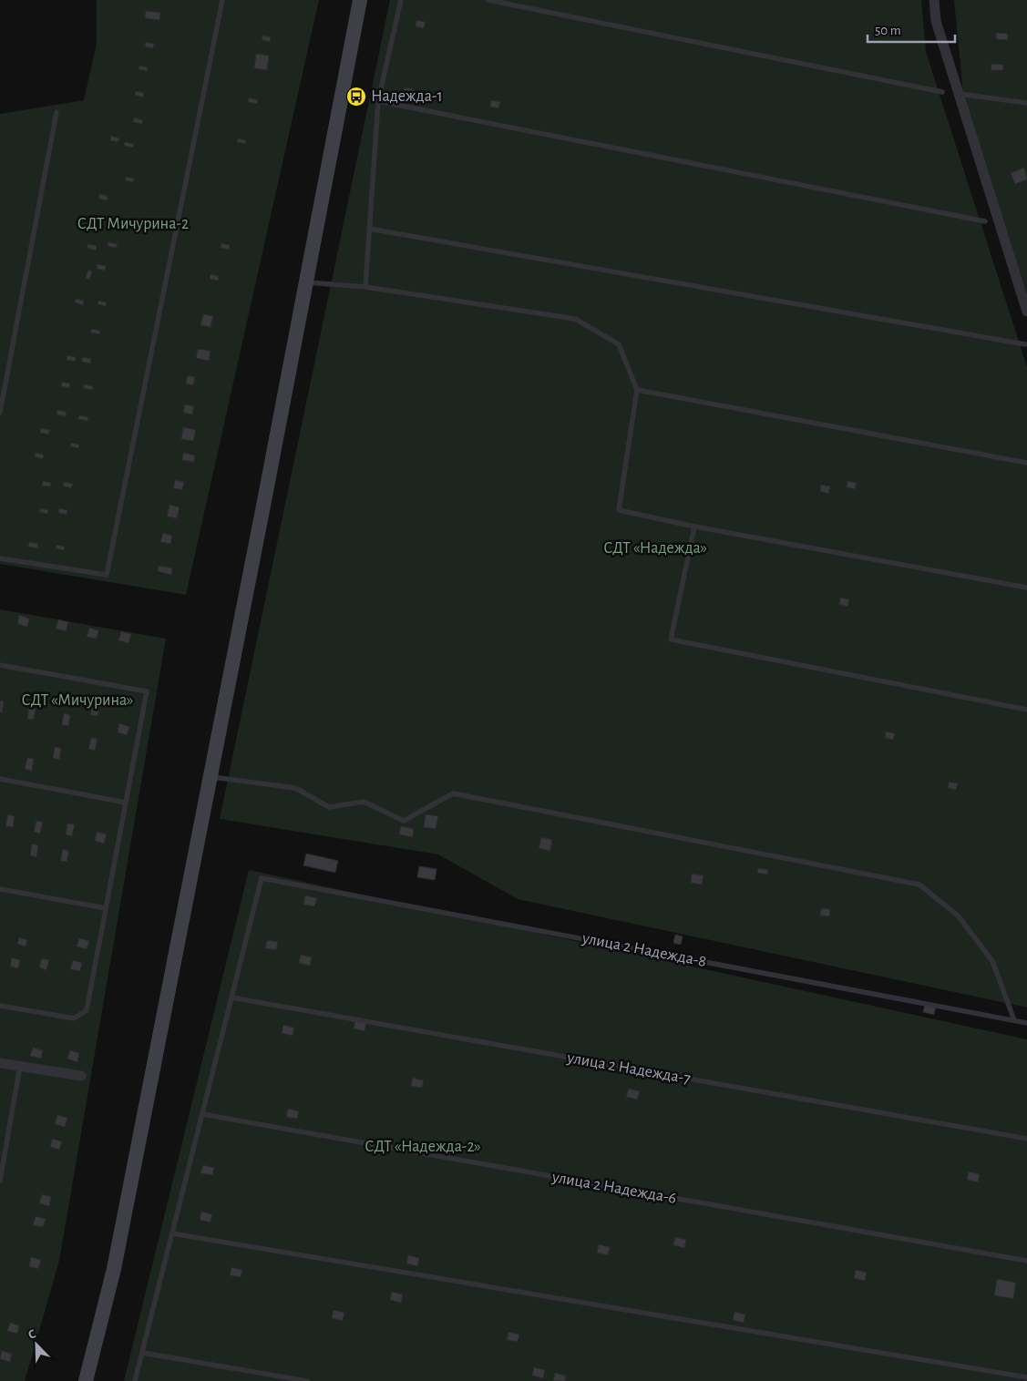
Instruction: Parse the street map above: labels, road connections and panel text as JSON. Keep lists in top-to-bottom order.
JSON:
{
  "streets": {
    "lane": ["улица 2 Надежда-8", "улица 2 Надежда-7", "улица 2 Надежда-6"]
  },
  "crossings": [
    ["улица 2 Надежда-8", "улица 2 Надежда-7"]
  ],
  "parks": [
    "СДТ Мичурина-2",
    "СДТ «Надежда»",
    "СДТ «Мичурина»",
    "СДТ «Надежда-2»"
  ],
  "places": {
    "bus stop": ["Надежда-1"]
  },
  "scale_bar": "50 m",
  "north": "top left"
}
